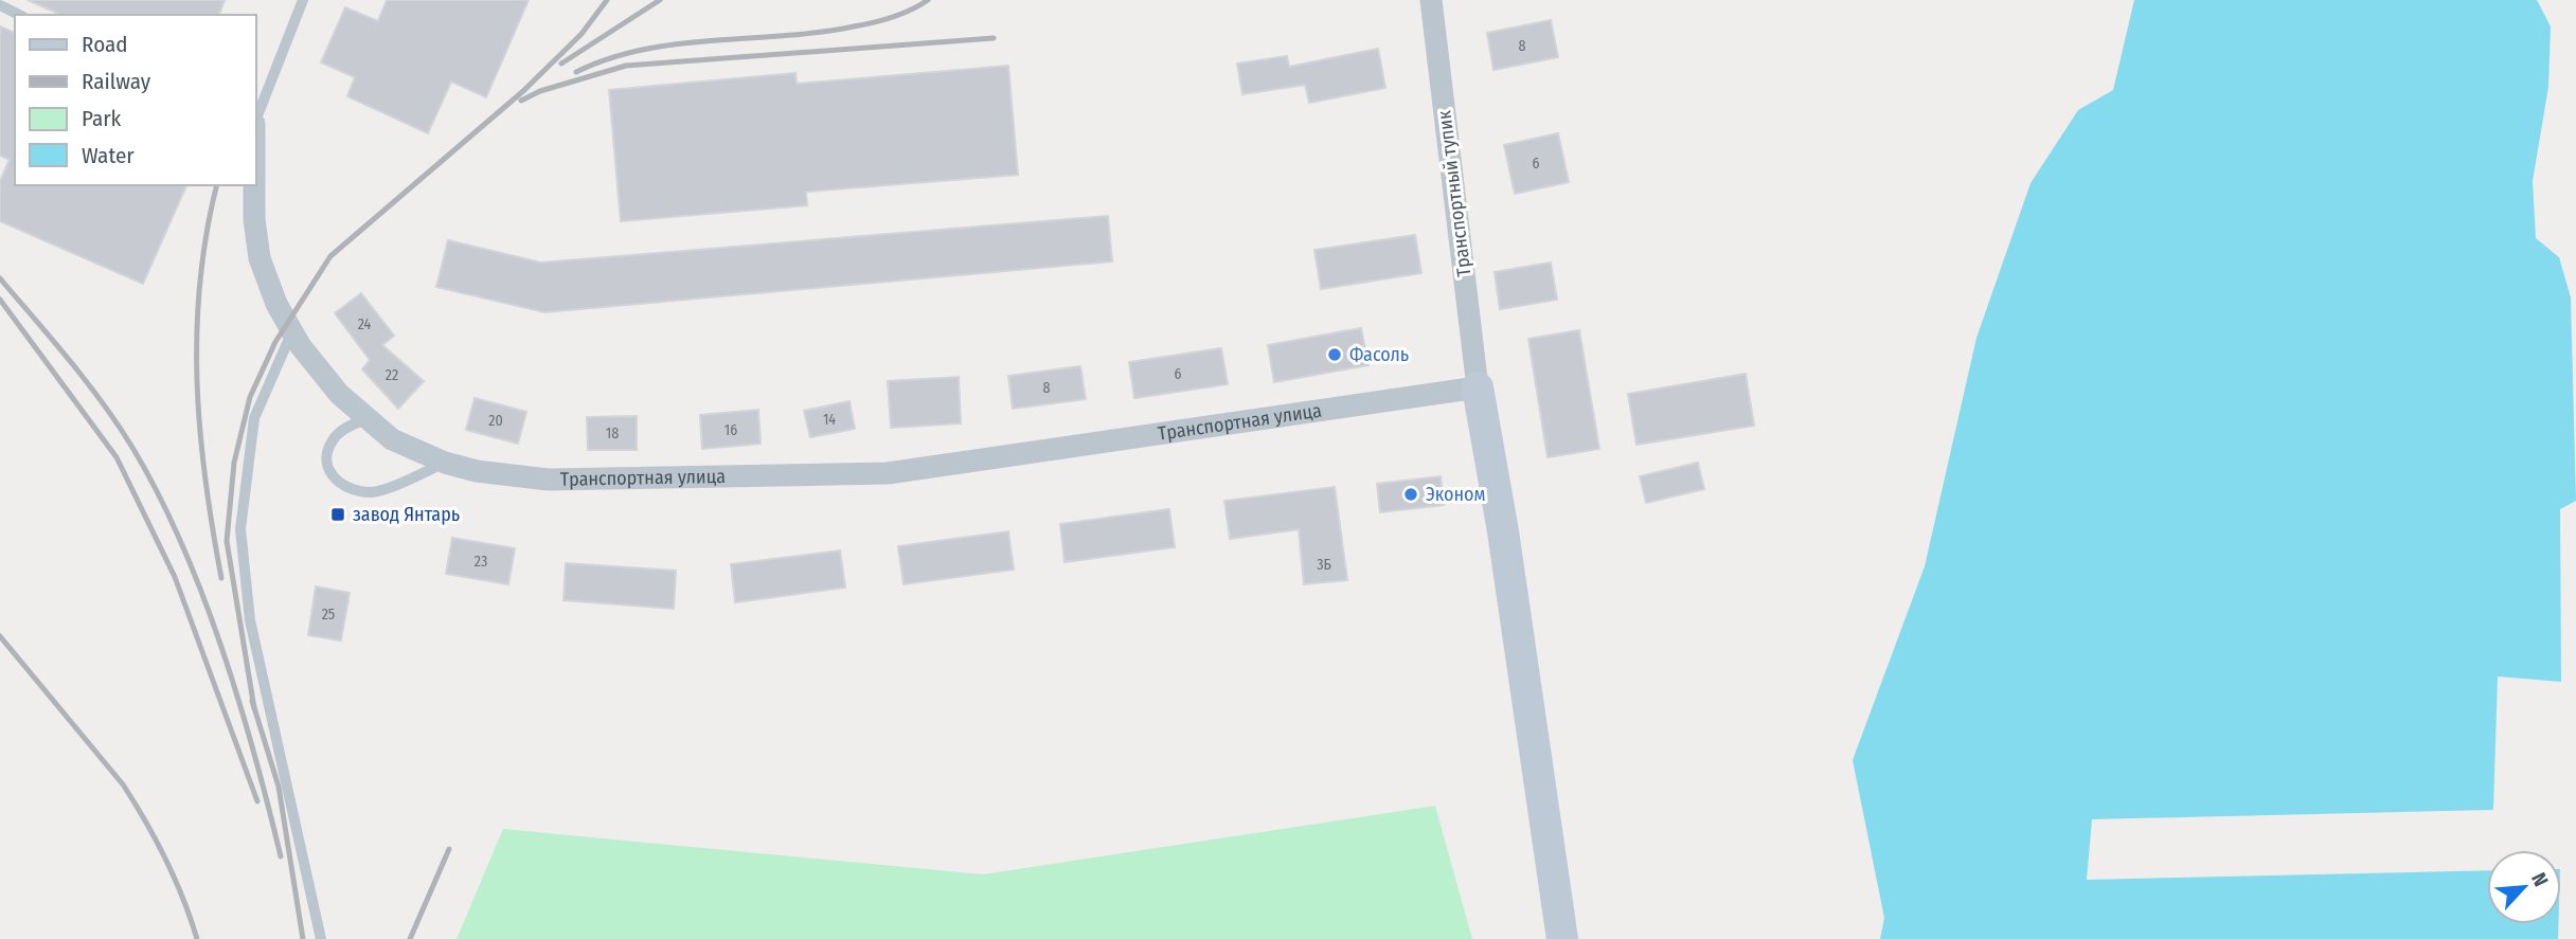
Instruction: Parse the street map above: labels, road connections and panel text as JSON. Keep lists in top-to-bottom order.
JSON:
{
  "streets": {
    "street": ["Транспортный тупик", "Транспортная улица"]
  },
  "crossings": [
    ["Транспортный тупик", "Транспортная улица"]
  ],
  "places": {
    "other": ["Фасоль", "Эконом"],
    "transit": ["завод Янтарь"]
  },
  "house_numbers": [
    "8",
    "6",
    "24",
    "6",
    "22",
    "8",
    "14",
    "20",
    "16",
    "18",
    "23",
    "3Б",
    "25"
  ],
  "legend": [
    "Road",
    "Railway",
    "Park",
    "Water"
  ],
  "north": "top right"
}
